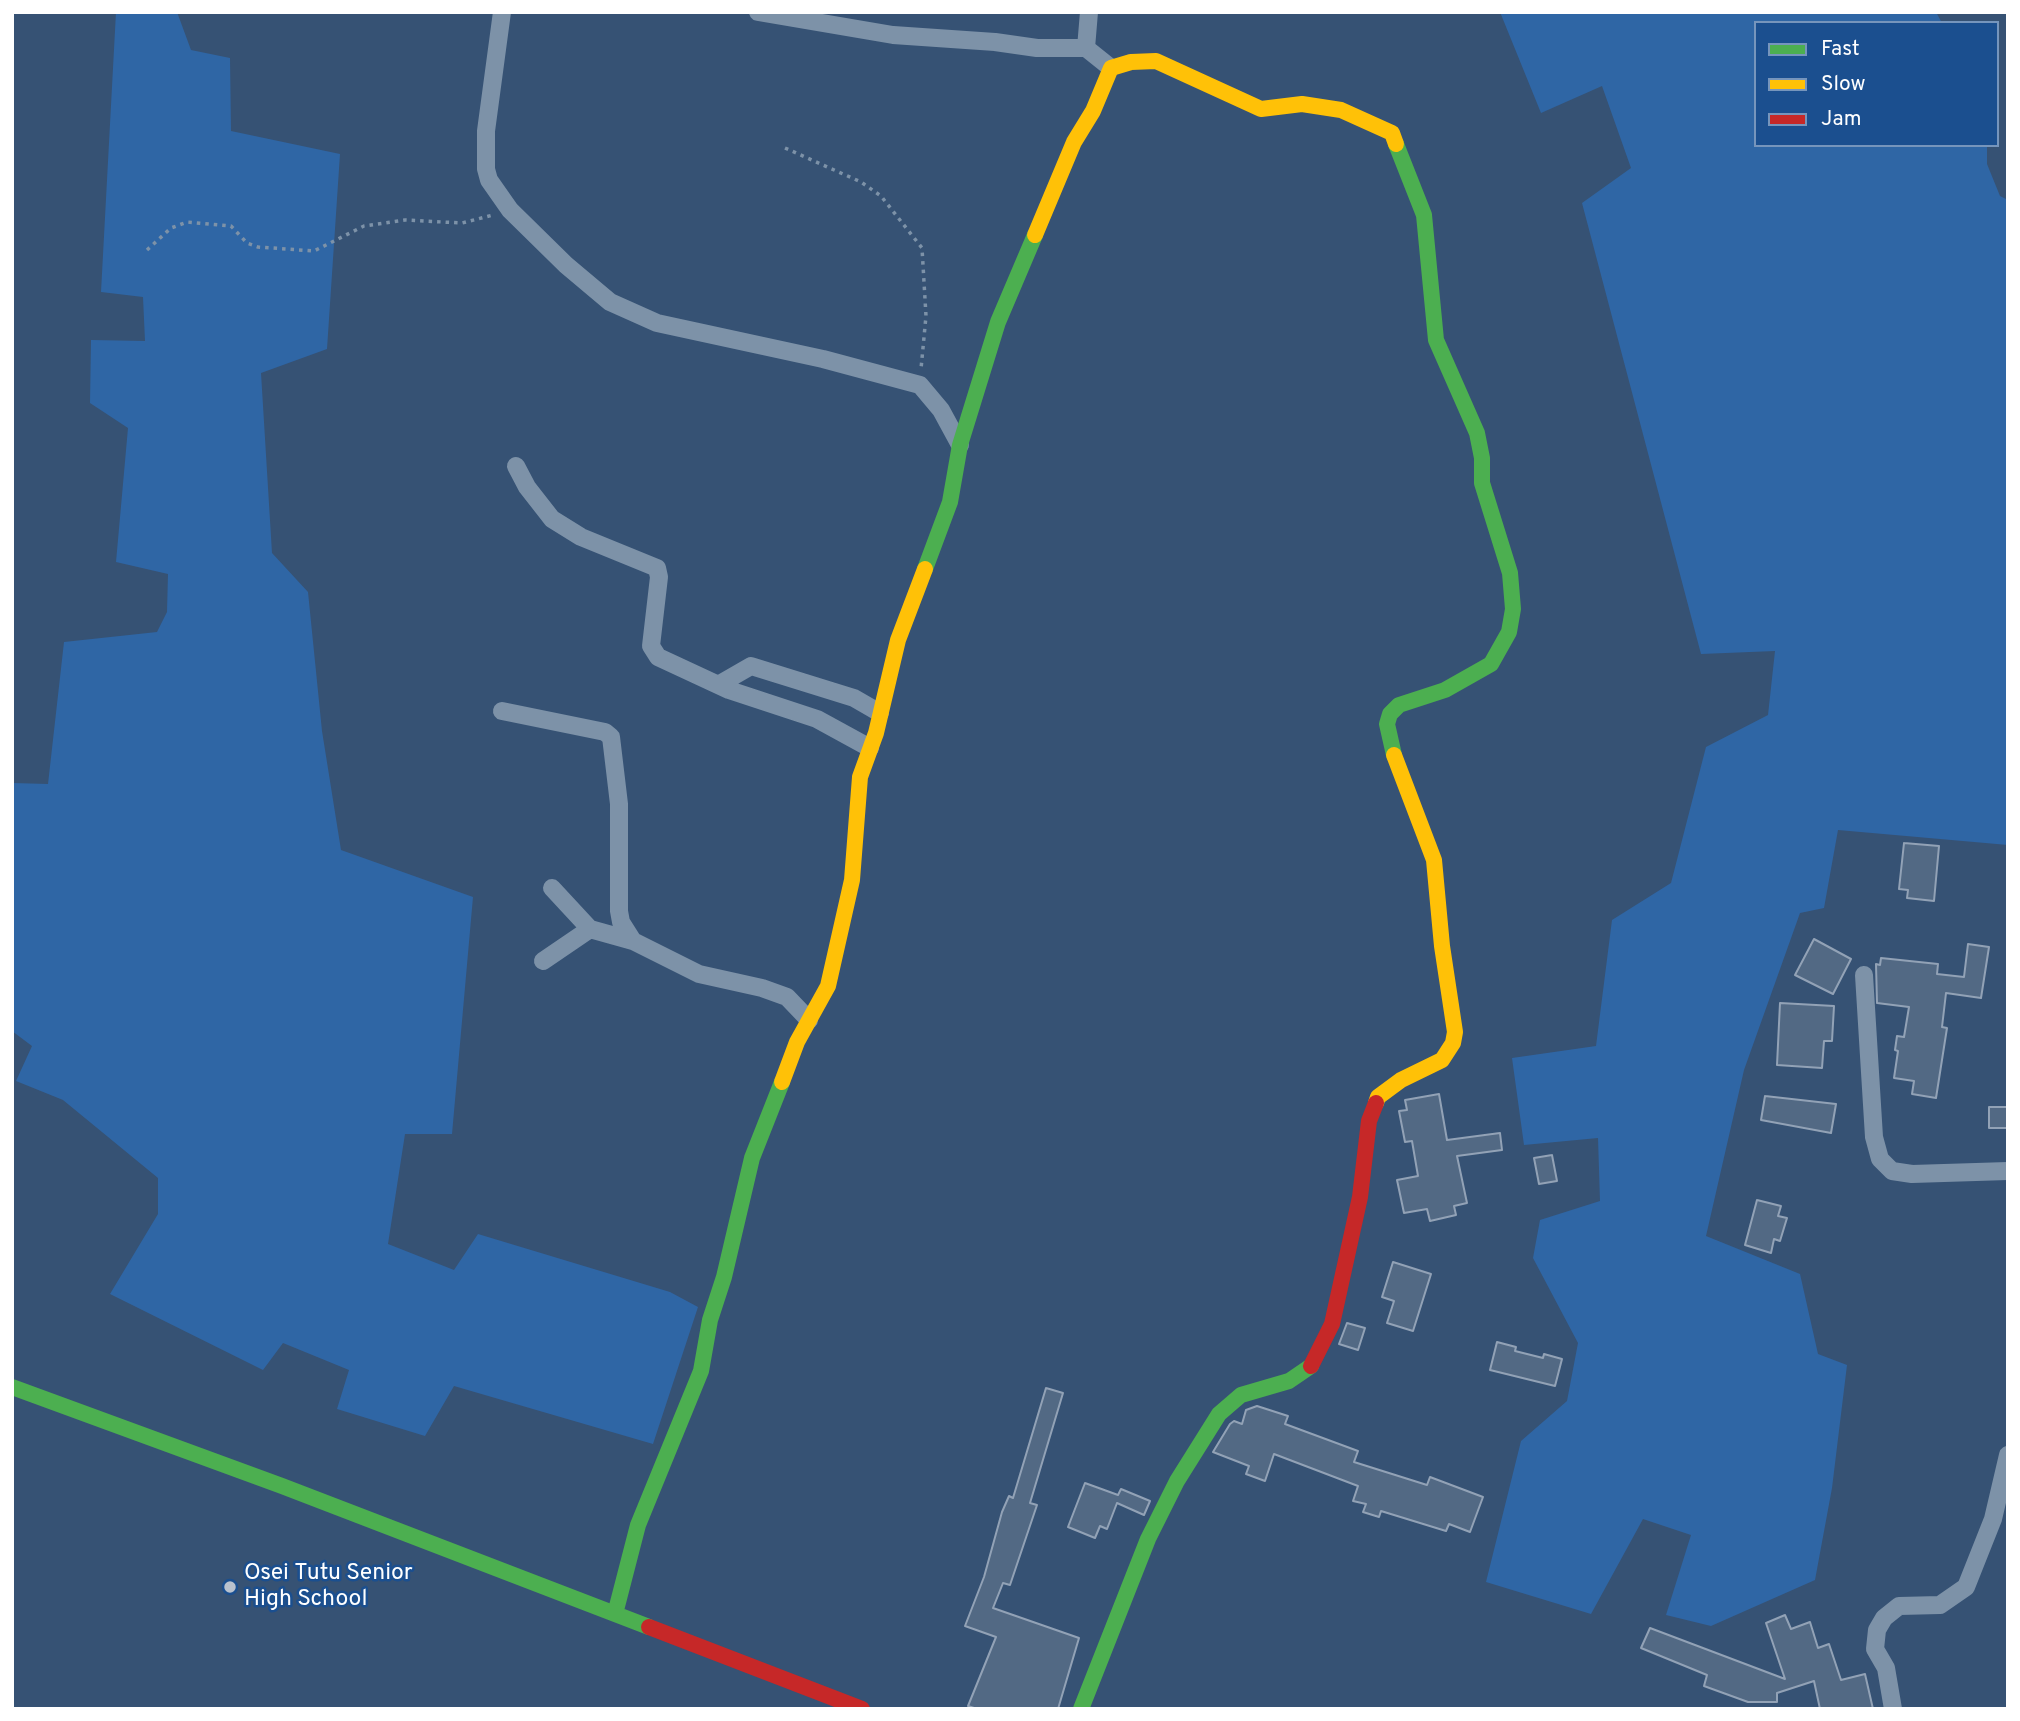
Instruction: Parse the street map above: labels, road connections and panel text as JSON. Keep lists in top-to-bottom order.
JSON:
{
  "places": ["Osei Tutu Senior High School"],
  "legend": ["Fast", "Slow", "Jam"]
}
